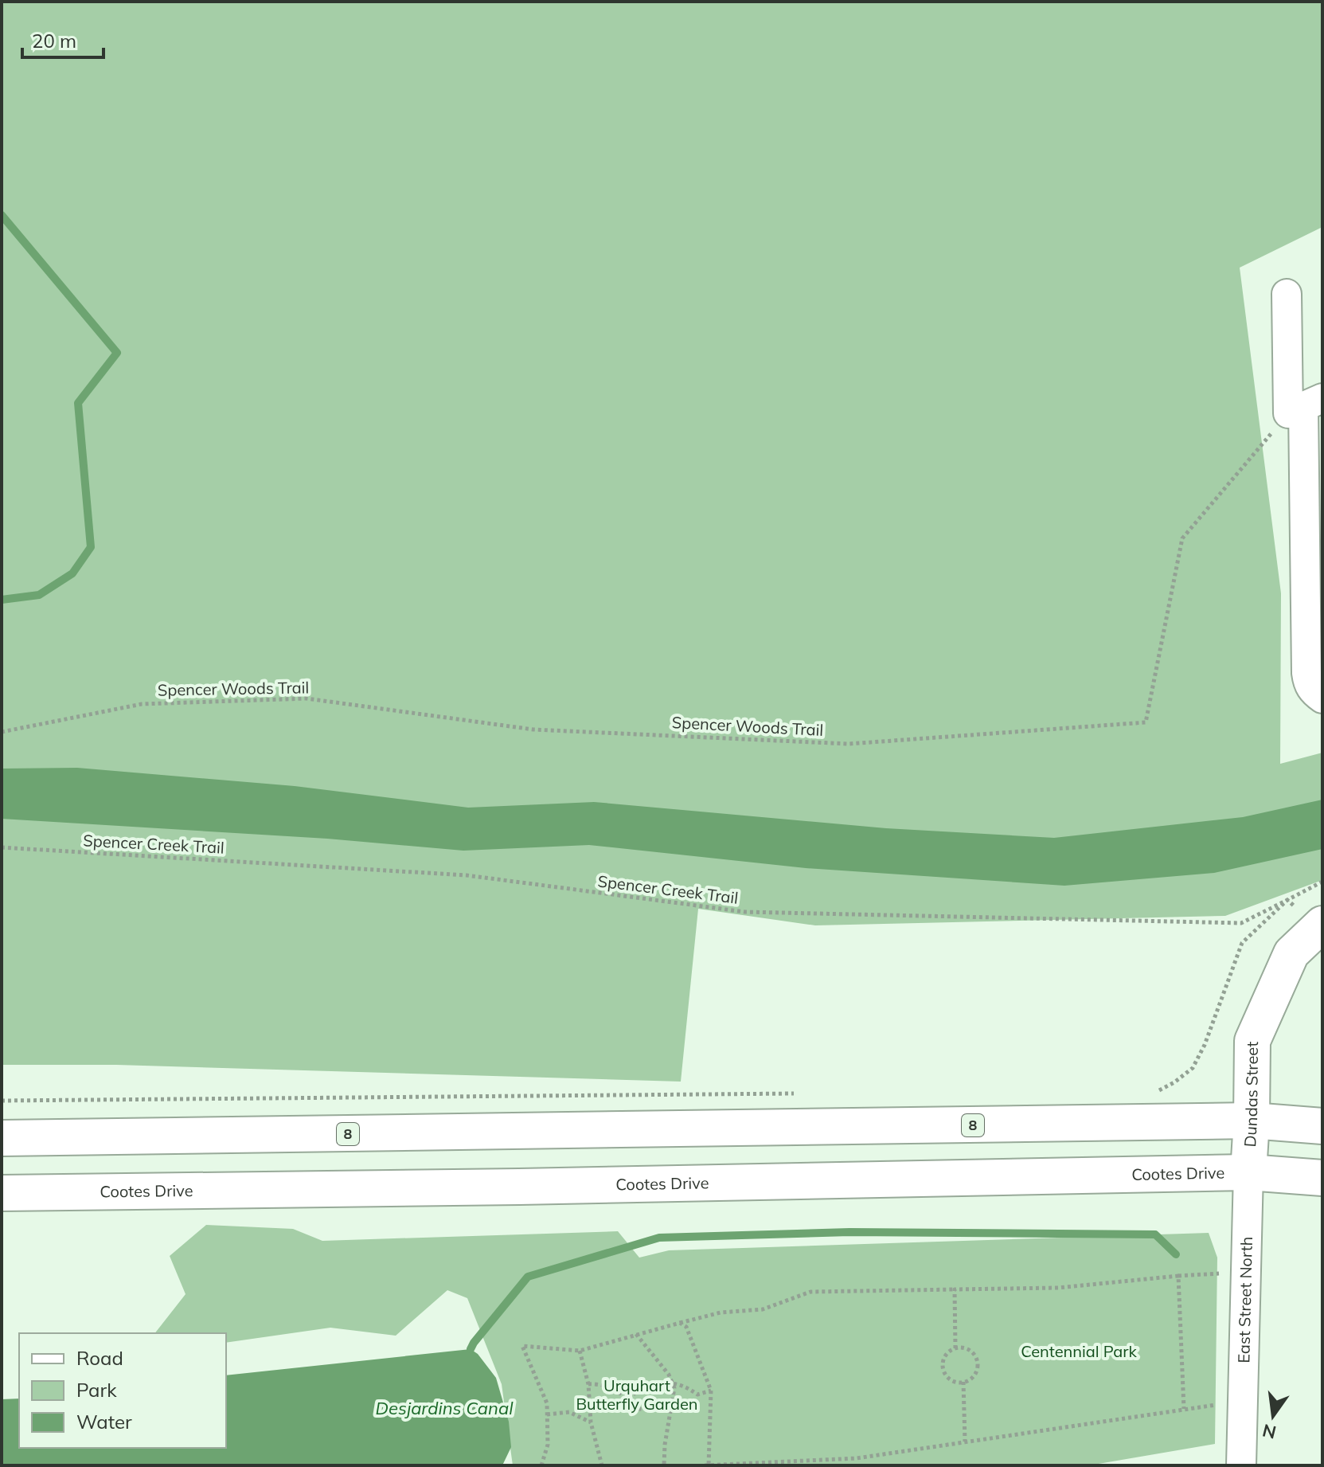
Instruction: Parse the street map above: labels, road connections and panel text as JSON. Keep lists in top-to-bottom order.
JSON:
{
  "streets": {
    "main road": ["Dundas Street", "8", "Cootes Drive"],
    "street": ["East Street North"],
    "path": ["Spencer Woods Trail", "Spencer Creek Trail"]
  },
  "crossings": [
    ["Dundas Street", "8"],
    ["Dundas Street", "Cootes Drive"],
    ["Dundas Street", "East Street North"],
    ["Cootes Drive", "East Street North"]
  ],
  "water": ["Desjardins Canal"],
  "parks": ["Centennial Park", "Urquhart Butterfly Garden"],
  "legend": ["Road", "Park", "Water"],
  "scale_bar": "20 m",
  "north": "bottom"
}
